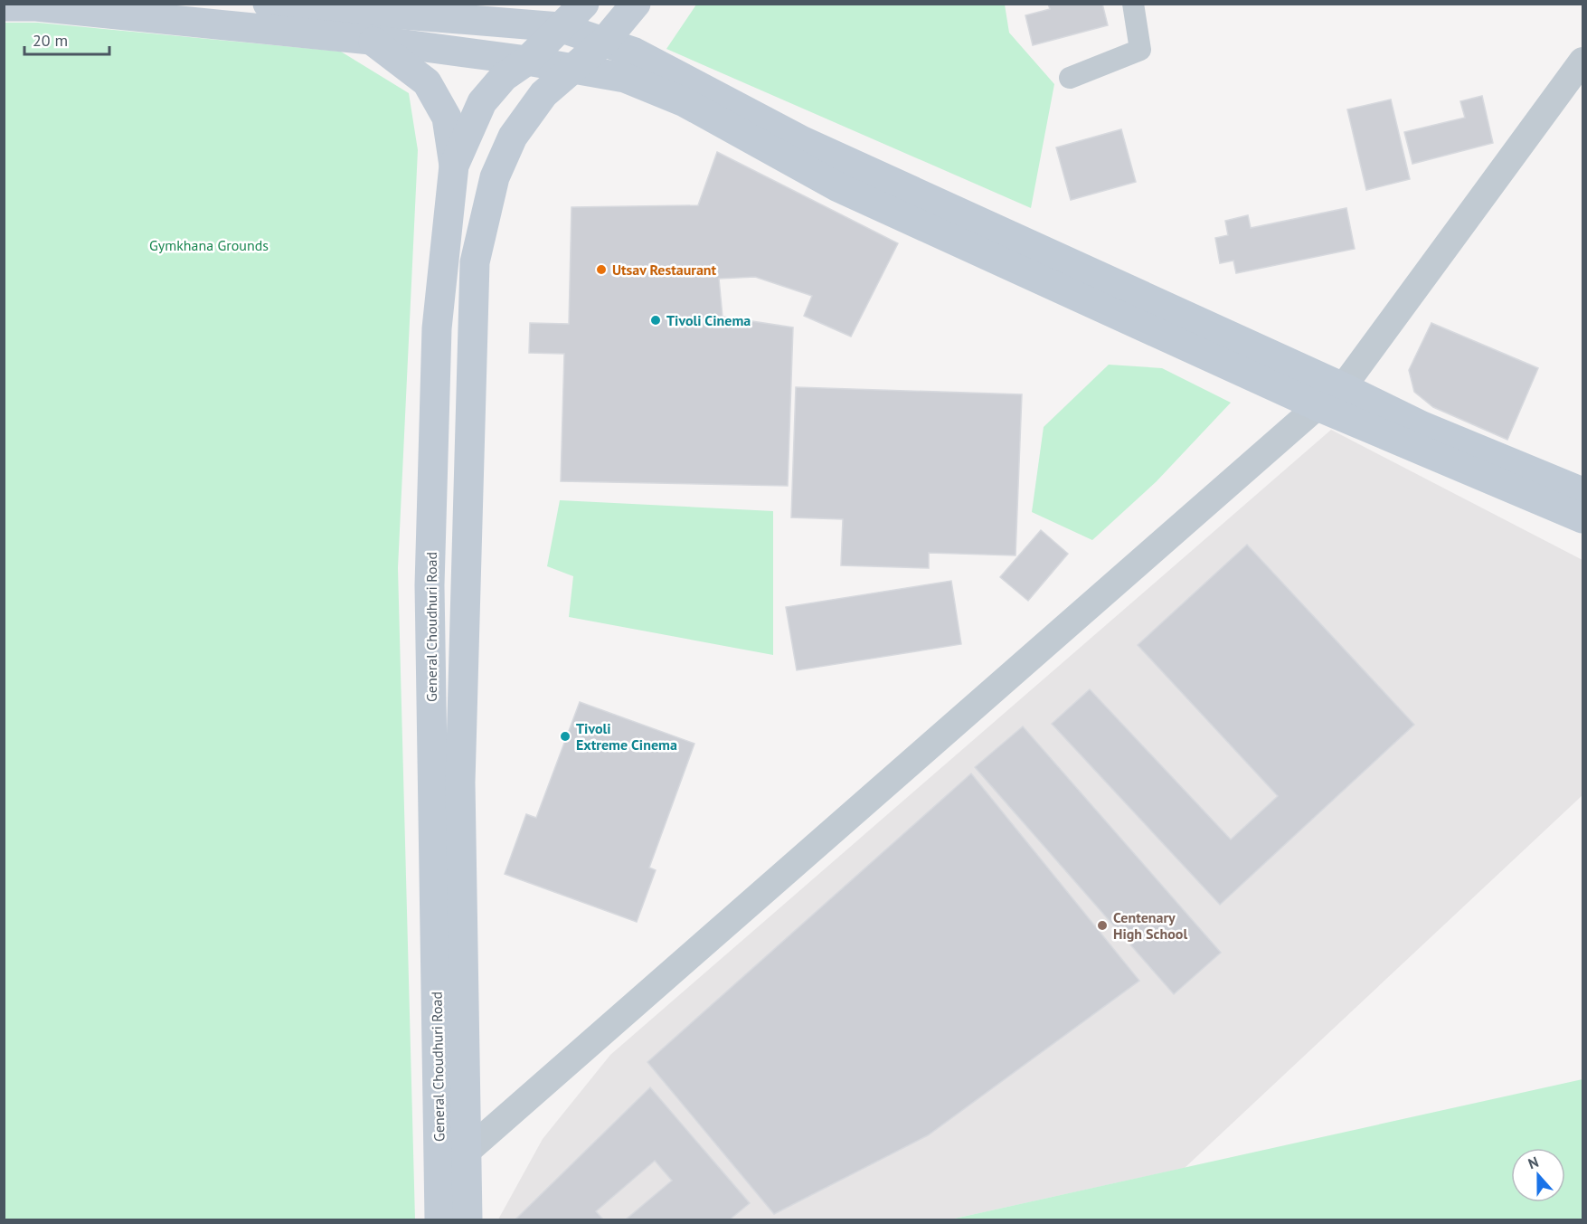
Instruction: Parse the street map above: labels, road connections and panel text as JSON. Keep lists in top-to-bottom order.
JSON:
{
  "streets": {
    "main road": ["General Choudhuri Road"]
  },
  "parks": ["Gymkhana Grounds"],
  "places": [
    "Utsav Restaurant",
    "Tivoli Cinema",
    "Tivoli Extreme Cinema",
    "Centenary High School"
  ],
  "scale_bar": "20 m",
  "north": "top"
}
